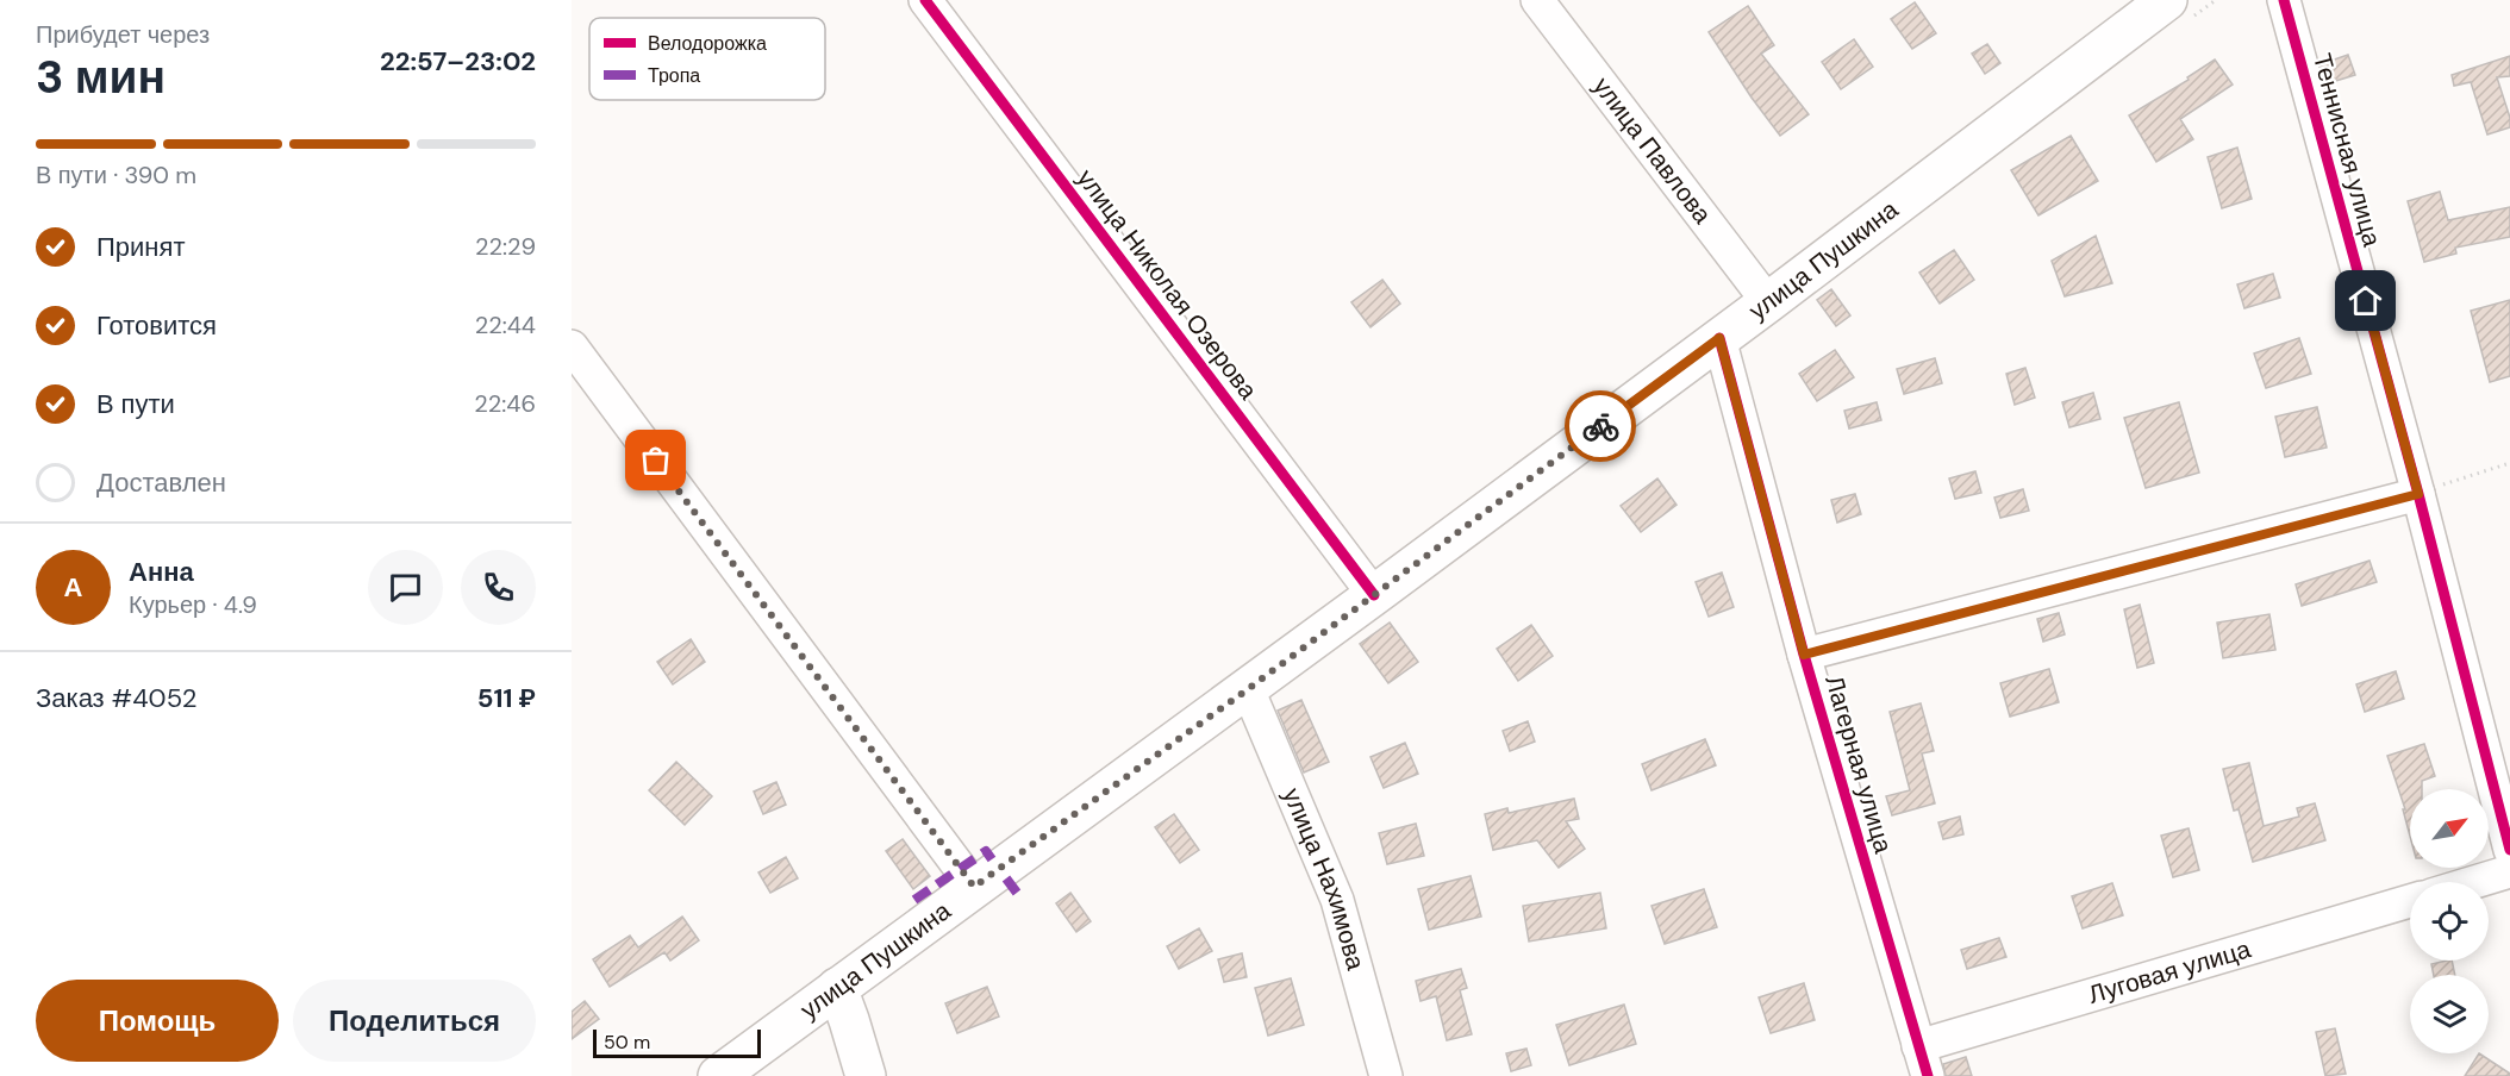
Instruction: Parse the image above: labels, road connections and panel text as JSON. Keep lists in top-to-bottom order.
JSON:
{
  "streets": {
    "main road": ["улица Пушкина"],
    "street": [
      "Теннисная улица",
      "улица Павлова",
      "улица Николая Озерова",
      "Лагерная улица",
      "улица Нахимова",
      "Луговая улица"
    ]
  },
  "crossings": [
    ["улица Павлова", "улица Пушкина"],
    ["улица Пушкина", "улица Николая Озерова"],
    ["улица Пушкина", "Лагерная улица"],
    ["улица Пушкина", "улица Нахимова"],
    ["Лагерная улица", "Луговая улица"]
  ],
  "legend": ["Велодорожка", "Тропа"],
  "scale_bar": "50 m",
  "north": "top right",
  "page": {
    "heading": ["3 мин", "Прибудет через", "22:57–23:02"],
    "panel": [
      "Анна",
      "Курьер · 4.9",
      "Заказ #4052",
      "511 ₽"
    ],
    "bar": "В пути · 390 m",
    "list": [
      ["Принят", "22:29"],
      ["Готовится", "22:44"],
      ["В пути", "22:46"],
      "Доставлен"
    ],
    "round": "А",
    "buttons": ["Помощь", "Поделиться"],
    "scale": "50 m"
  }
}
